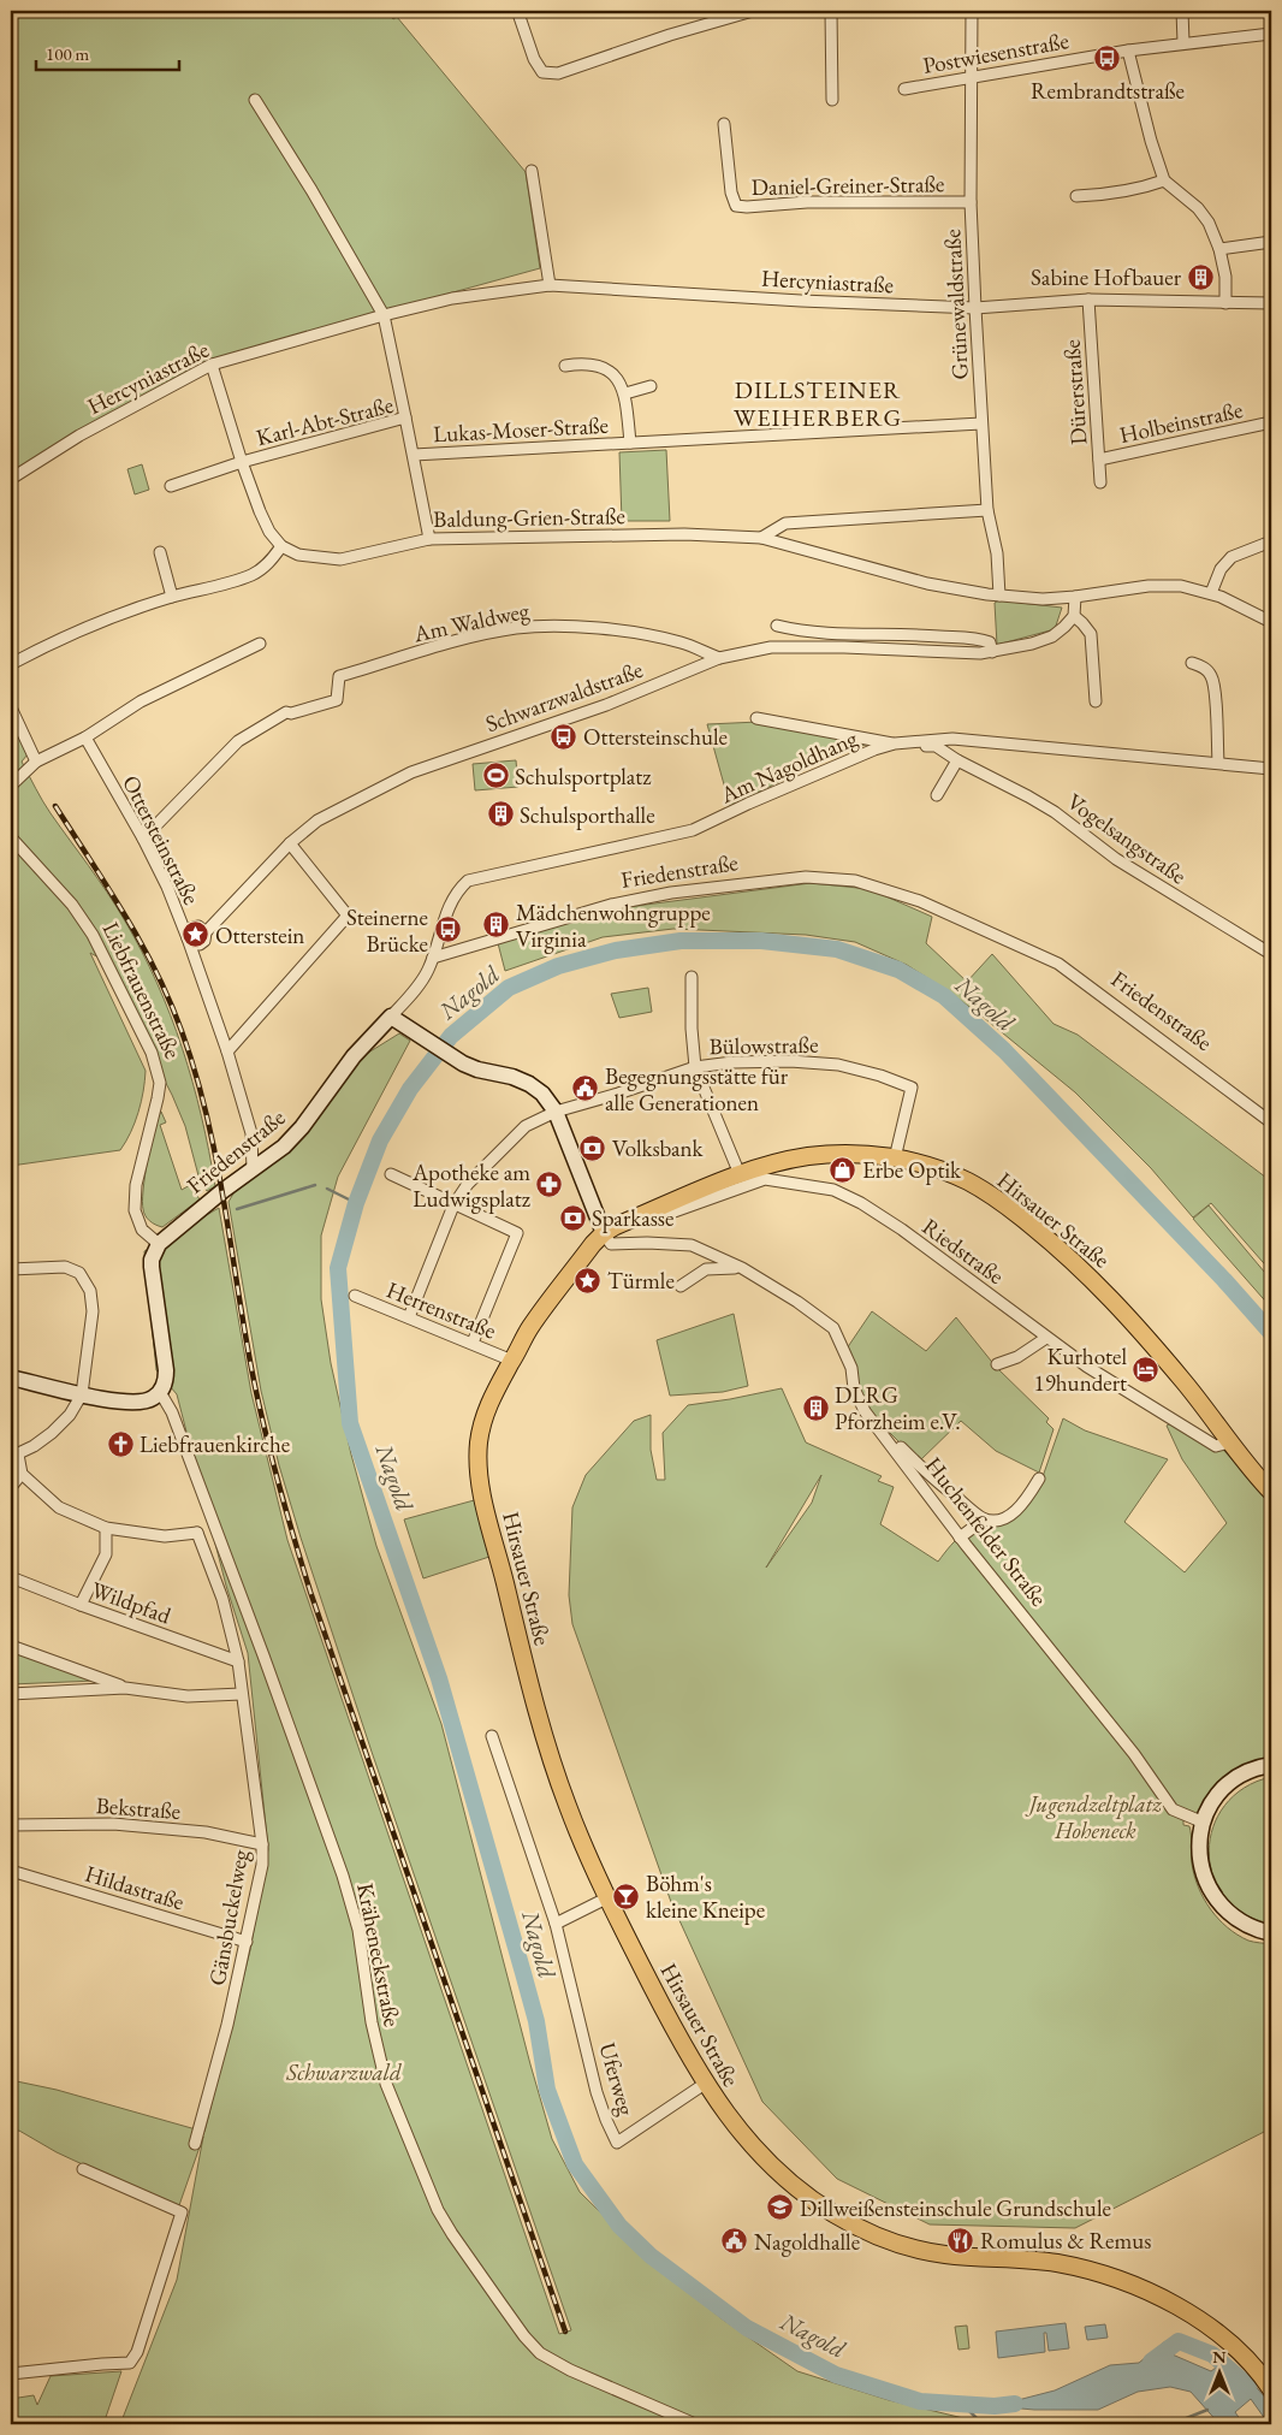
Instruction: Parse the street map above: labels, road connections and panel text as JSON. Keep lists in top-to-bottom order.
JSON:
{
  "streets": {
    "main road": ["Hirsauer Straße"],
    "street": [
      "Postwiesenstraße",
      "Daniel-Greiner-Straße",
      "Hercyniastraße",
      "Grünewaldstraße",
      "Dürerstraße",
      "Karl-Abt-Straße",
      "Holbeinstraße",
      "Lukas-Moser-Straße",
      "Baldung-Grien-Straße",
      "Am Waldweg",
      "Schwarzwaldstraße",
      "Am Nagoldhang",
      "Vogelsangstraße",
      "Ottersteinstraße",
      "Friedenstraße",
      "Liebfrauenstraße",
      "Bülowstraße",
      "Riedstraße",
      "Herrenstraße",
      "Huchenfelder Straße",
      "Wildpfad",
      "Bekstraße",
      "Hildastraße",
      "Gänsbuckelweg",
      "Kräheneckstraße",
      "Uferweg"
    ]
  },
  "crossings": [
    ["Postwiesenstraße", "Grünewaldstraße"],
    ["Daniel-Greiner-Straße", "Grünewaldstraße"],
    ["Hercyniastraße", "Grünewaldstraße"],
    ["Hercyniastraße", "Dürerstraße"],
    ["Grünewaldstraße", "Lukas-Moser-Straße"],
    ["Grünewaldstraße", "Baldung-Grien-Straße"],
    ["Dürerstraße", "Holbeinstraße"],
    ["Karl-Abt-Straße", "Lukas-Moser-Straße"],
    ["Karl-Abt-Straße", "Baldung-Grien-Straße"],
    ["Am Waldweg", "Schwarzwaldstraße"],
    ["Am Waldweg", "Ottersteinstraße"],
    ["Schwarzwaldstraße", "Ottersteinstraße"],
    ["Am Nagoldhang", "Vogelsangstraße"],
    ["Am Nagoldhang", "Friedenstraße"],
    ["Ottersteinstraße", "Friedenstraße"],
    ["Friedenstraße", "Liebfrauenstraße"],
    ["Bülowstraße", "Hirsauer Straße"],
    ["Bülowstraße", "Herrenstraße"],
    ["Hirsauer Straße", "Riedstraße"],
    ["Hirsauer Straße", "Herrenstraße"],
    ["Hirsauer Straße", "Huchenfelder Straße"],
    ["Hirsauer Straße", "Uferweg"],
    ["Bekstraße", "Gänsbuckelweg"],
    ["Hildastraße", "Gänsbuckelweg"]
  ],
  "districts": ["DILLSTEINER WEIHERBERG"],
  "water": ["Nagold"],
  "parks": ["Jugendzeltplatz Hoheneck", "Schwarzwald"],
  "places": {
    "bus stop": ["Rembrandtstraße", "Ottersteinschule", "Steinerne Brücke"],
    "building": [
      "Sabine Hofbauer",
      "Schulsporthalle",
      "Mädchenwohngruppe Virginia",
      "DLRG Pforzheim e.V."
    ],
    "sports": ["Schulsportplatz"],
    "place": ["Otterstein", "Türmle"],
    "public building": ["Begegnungsstätte für alle Generationen", "Nagoldhalle"],
    "bank": ["Volksbank", "Sparkasse"],
    "shop": ["Erbe Optik"],
    "pharmacy": ["Apotheke am Ludwigsplatz"],
    "hotel": ["Kurhotel 19hundert"],
    "church": ["Liebfrauenkirche"],
    "bar": ["Böhm's kleine Kneipe"],
    "school or university": ["Dillweißensteinschule Grundschule"],
    "restaurant": ["Romulus & Remus"]
  },
  "scale_bar": "100 m",
  "north": "top"
}
